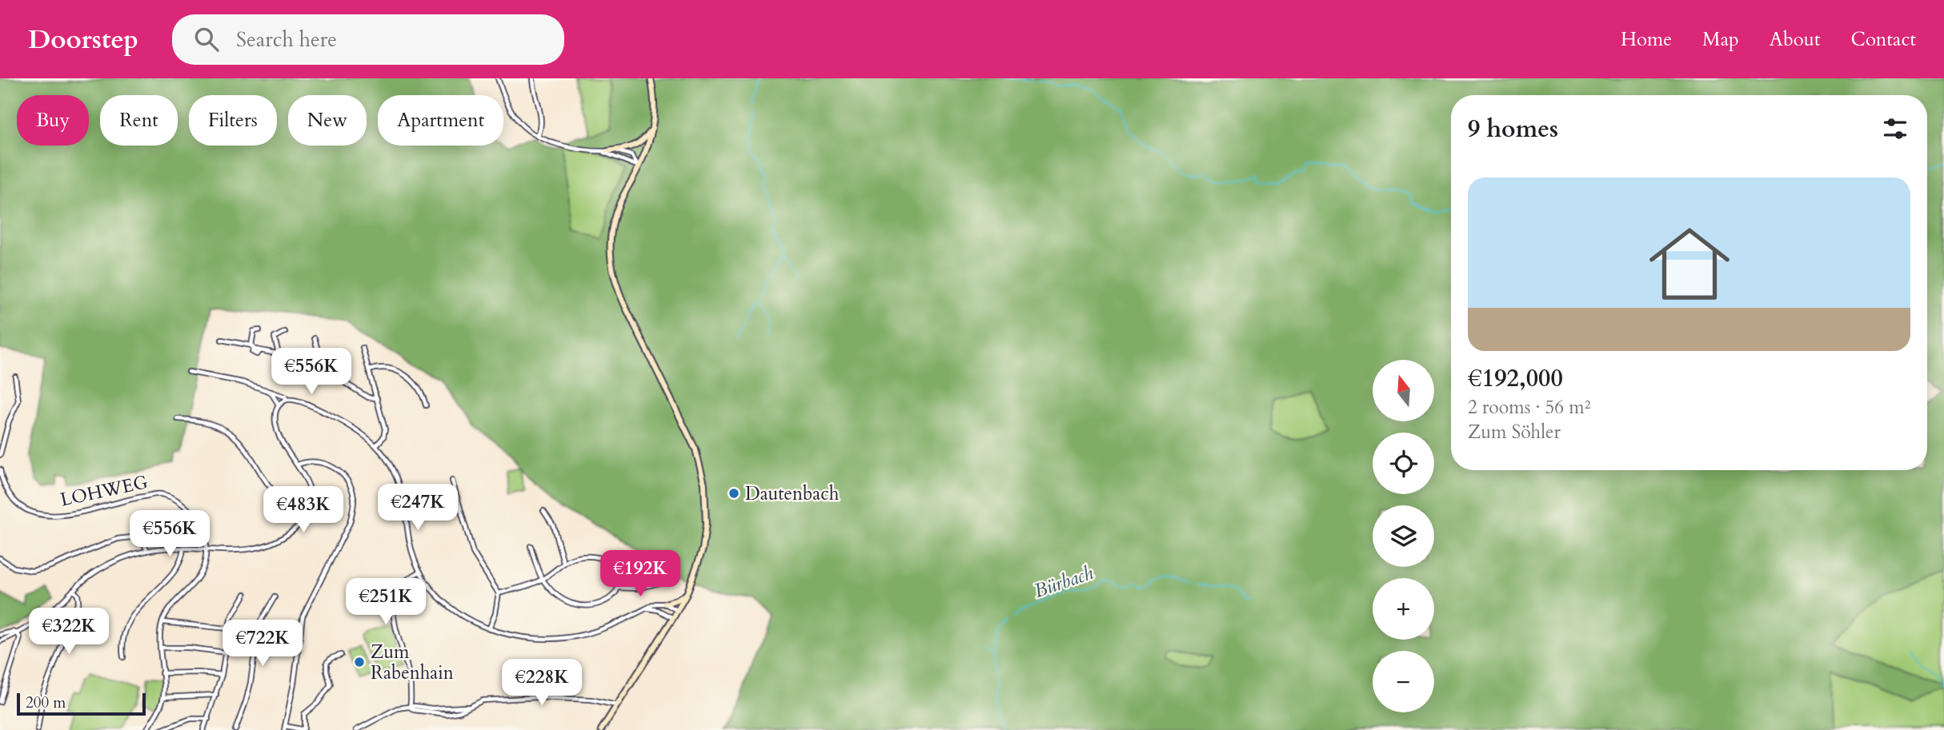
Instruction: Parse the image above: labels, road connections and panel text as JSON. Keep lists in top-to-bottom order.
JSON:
{
  "streets": {
    "street": ["LOHWEG"]
  },
  "water": ["Bürbach"],
  "places": ["Dautenbach", "Zum Rabenhain"],
  "scale_bar": "200 m",
  "north": "top",
  "page": {
    "header": "Doorstep",
    "search": "Search here",
    "nav": [
      "Home",
      "Map",
      "About",
      "Contact"
    ],
    "chip": [
      "Buy",
      "Rent",
      "Filters",
      "New",
      "Apartment"
    ],
    "heading": "9 homes",
    "list": [
      {
        "name": "€192,000",
        "note": "2 rooms · 56 m² · Zum Söhler"
      }
    ],
    "price": [
      "€556K",
      "€247K",
      "€483K",
      "€556K",
      "€192K",
      "€251K",
      "€322K",
      "€722K",
      "€228K"
    ],
    "map_buttons": ["+", "−"],
    "scale": "200 m"
  }
}
